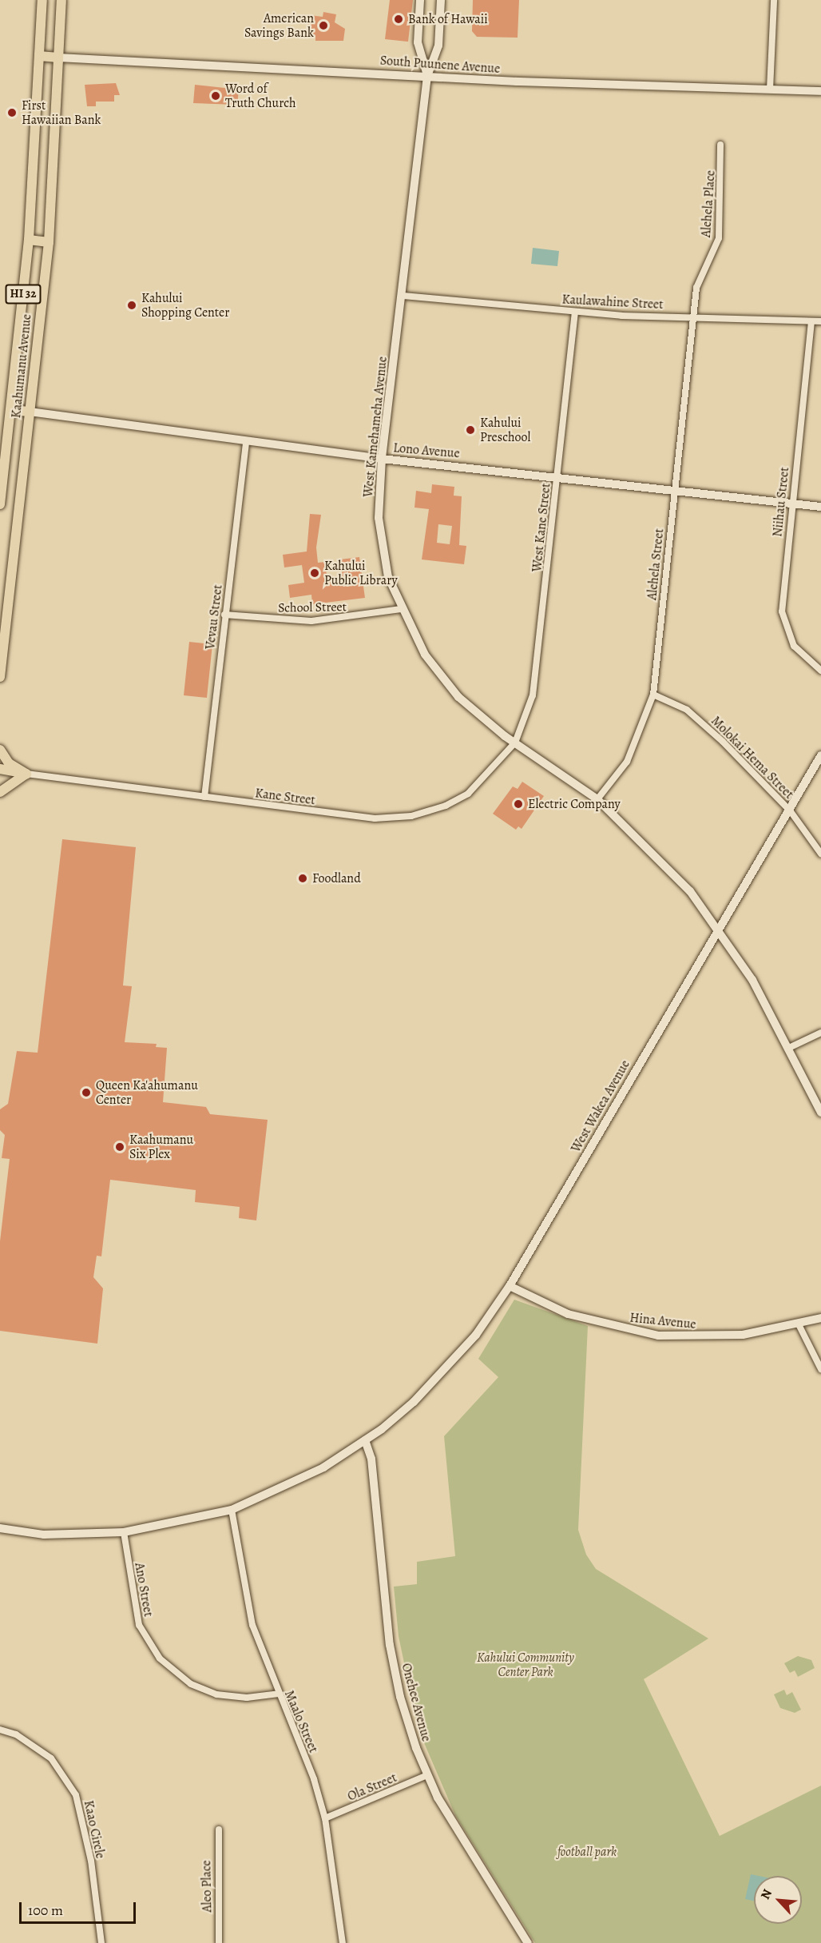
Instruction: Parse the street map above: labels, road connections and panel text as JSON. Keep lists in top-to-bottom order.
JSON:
{
  "streets": {
    "main road": ["HI 32", "Kaahumanu Avenue"],
    "street": [
      "South Puunene Avenue",
      "Alehela Place",
      "Kaulawahine Street",
      "West Kamehameha Avenue",
      "Lono Avenue",
      "Niihau Street",
      "West Kane Street",
      "Alehela Street",
      "School Street",
      "Vevau Street",
      "Molokai Hema Street",
      "Kane Street",
      "West Wakea Avenue",
      "Hina Avenue",
      "Ano Street",
      "Onehee Avenue",
      "Maalo Street",
      "Ola Street",
      "Kaao Circle",
      "Aleo Place"
    ]
  },
  "crossings": [
    ["South Puunene Avenue", "Kaahumanu Avenue"],
    ["South Puunene Avenue", "West Kamehameha Avenue"],
    ["Alehela Place", "Kaulawahine Street"],
    ["Alehela Place", "Alehela Street"],
    ["Kaulawahine Street", "West Kamehameha Avenue"],
    ["Kaulawahine Street", "Niihau Street"],
    ["Kaulawahine Street", "West Kane Street"],
    ["Kaulawahine Street", "Alehela Street"],
    ["Kaahumanu Avenue", "Lono Avenue"],
    ["West Kamehameha Avenue", "Lono Avenue"],
    ["West Kamehameha Avenue", "West Kane Street"],
    ["West Kamehameha Avenue", "Alehela Street"],
    ["West Kamehameha Avenue", "School Street"],
    ["West Kamehameha Avenue", "Kane Street"],
    ["West Kamehameha Avenue", "West Wakea Avenue"],
    ["Lono Avenue", "Niihau Street"],
    ["Lono Avenue", "West Kane Street"],
    ["Lono Avenue", "Alehela Street"],
    ["Lono Avenue", "Vevau Street"],
    ["West Kane Street", "Kane Street"],
    ["Alehela Street", "Molokai Hema Street"],
    ["School Street", "Vevau Street"],
    ["Vevau Street", "Kane Street"],
    ["Molokai Hema Street", "West Wakea Avenue"],
    ["West Wakea Avenue", "Hina Avenue"],
    ["West Wakea Avenue", "Ano Street"],
    ["West Wakea Avenue", "Onehee Avenue"],
    ["West Wakea Avenue", "Maalo Street"],
    ["Ano Street", "Maalo Street"],
    ["Onehee Avenue", "Ola Street"],
    ["Maalo Street", "Ola Street"]
  ],
  "parks": ["Kahului Community Center Park", "football park"],
  "places": [
    "Bank of Hawaii",
    "American Savings Bank",
    "Word of Truth Church",
    "First Hawaiian Bank",
    "Kahului Shopping Center",
    "Kahului Preschool",
    "Kahului Public Library",
    "Electric Company",
    "Foodland",
    "Queen Ka'ahumanu Center",
    "Kaahumanu Six Plex"
  ],
  "scale_bar": "100 m",
  "north": "top left"
}
